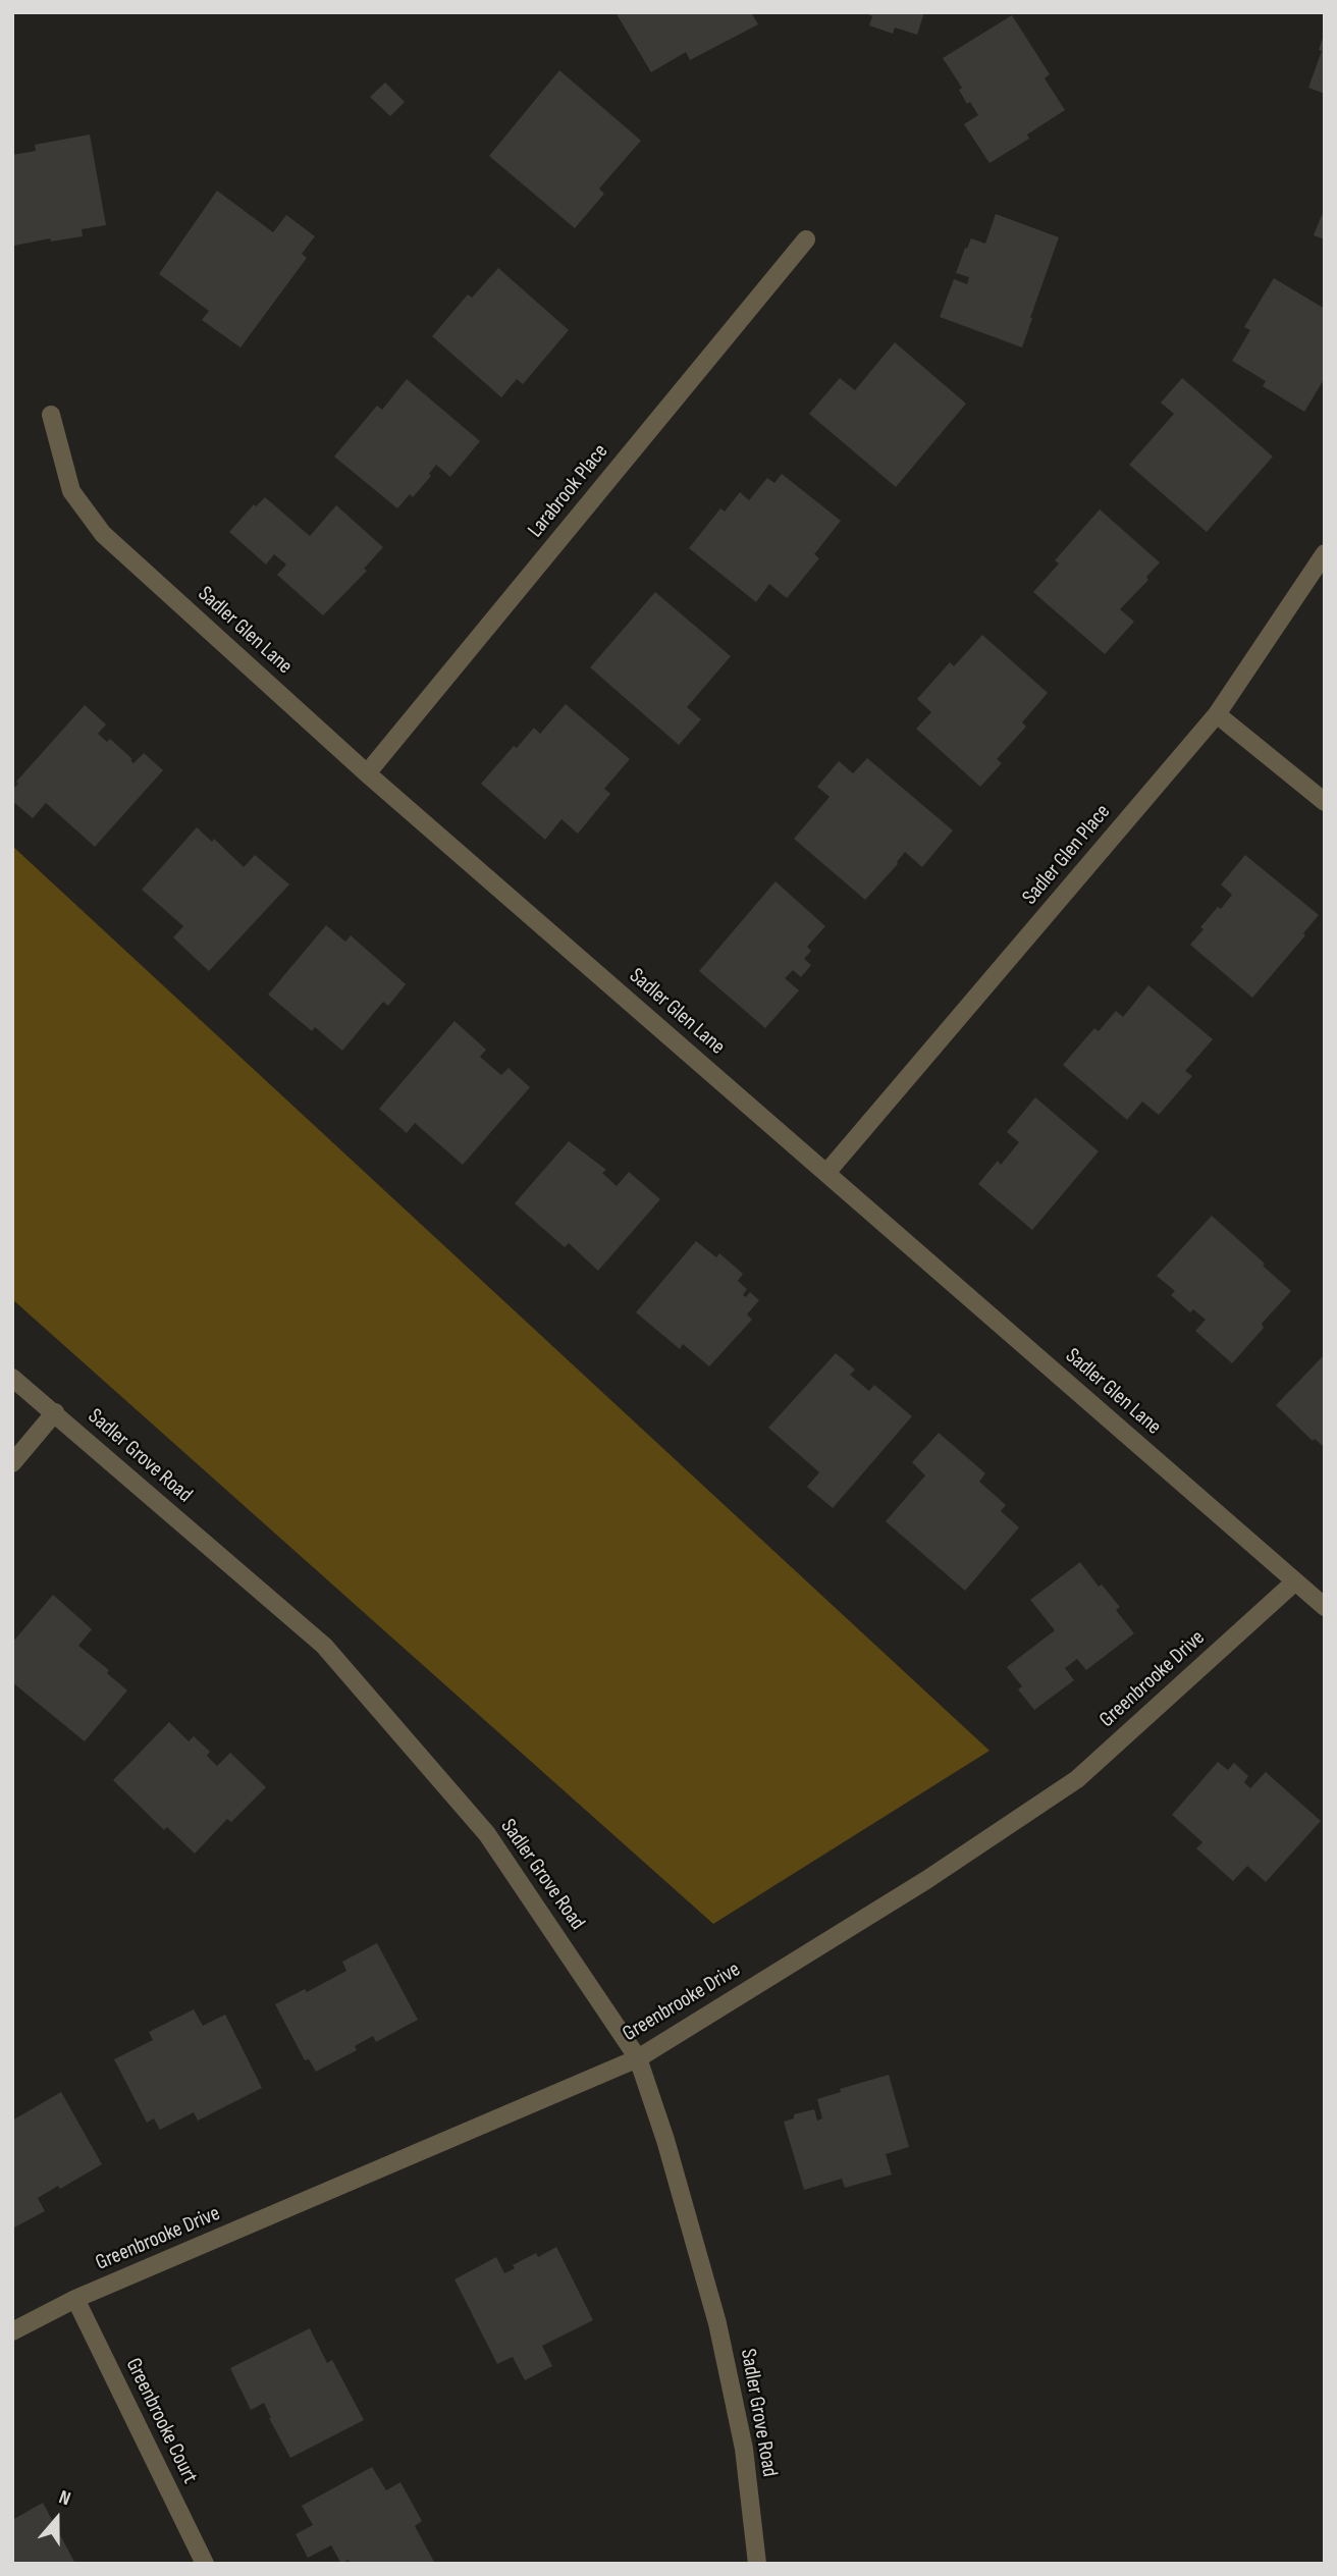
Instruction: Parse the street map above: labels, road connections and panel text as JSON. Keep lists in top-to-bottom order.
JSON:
{
  "streets": {
    "street": [
      "Larabrook Place",
      "Sadler Glen Lane",
      "Sadler Glen Place",
      "Sadler Grove Road",
      "Greenbrooke Drive",
      "Greenbrooke Court"
    ]
  },
  "crossings": [
    ["Larabrook Place", "Sadler Glen Lane"],
    ["Sadler Glen Lane", "Sadler Glen Place"],
    ["Sadler Glen Lane", "Greenbrooke Drive"],
    ["Sadler Grove Road", "Greenbrooke Drive"],
    ["Greenbrooke Drive", "Greenbrooke Court"]
  ],
  "north": "top"
}
